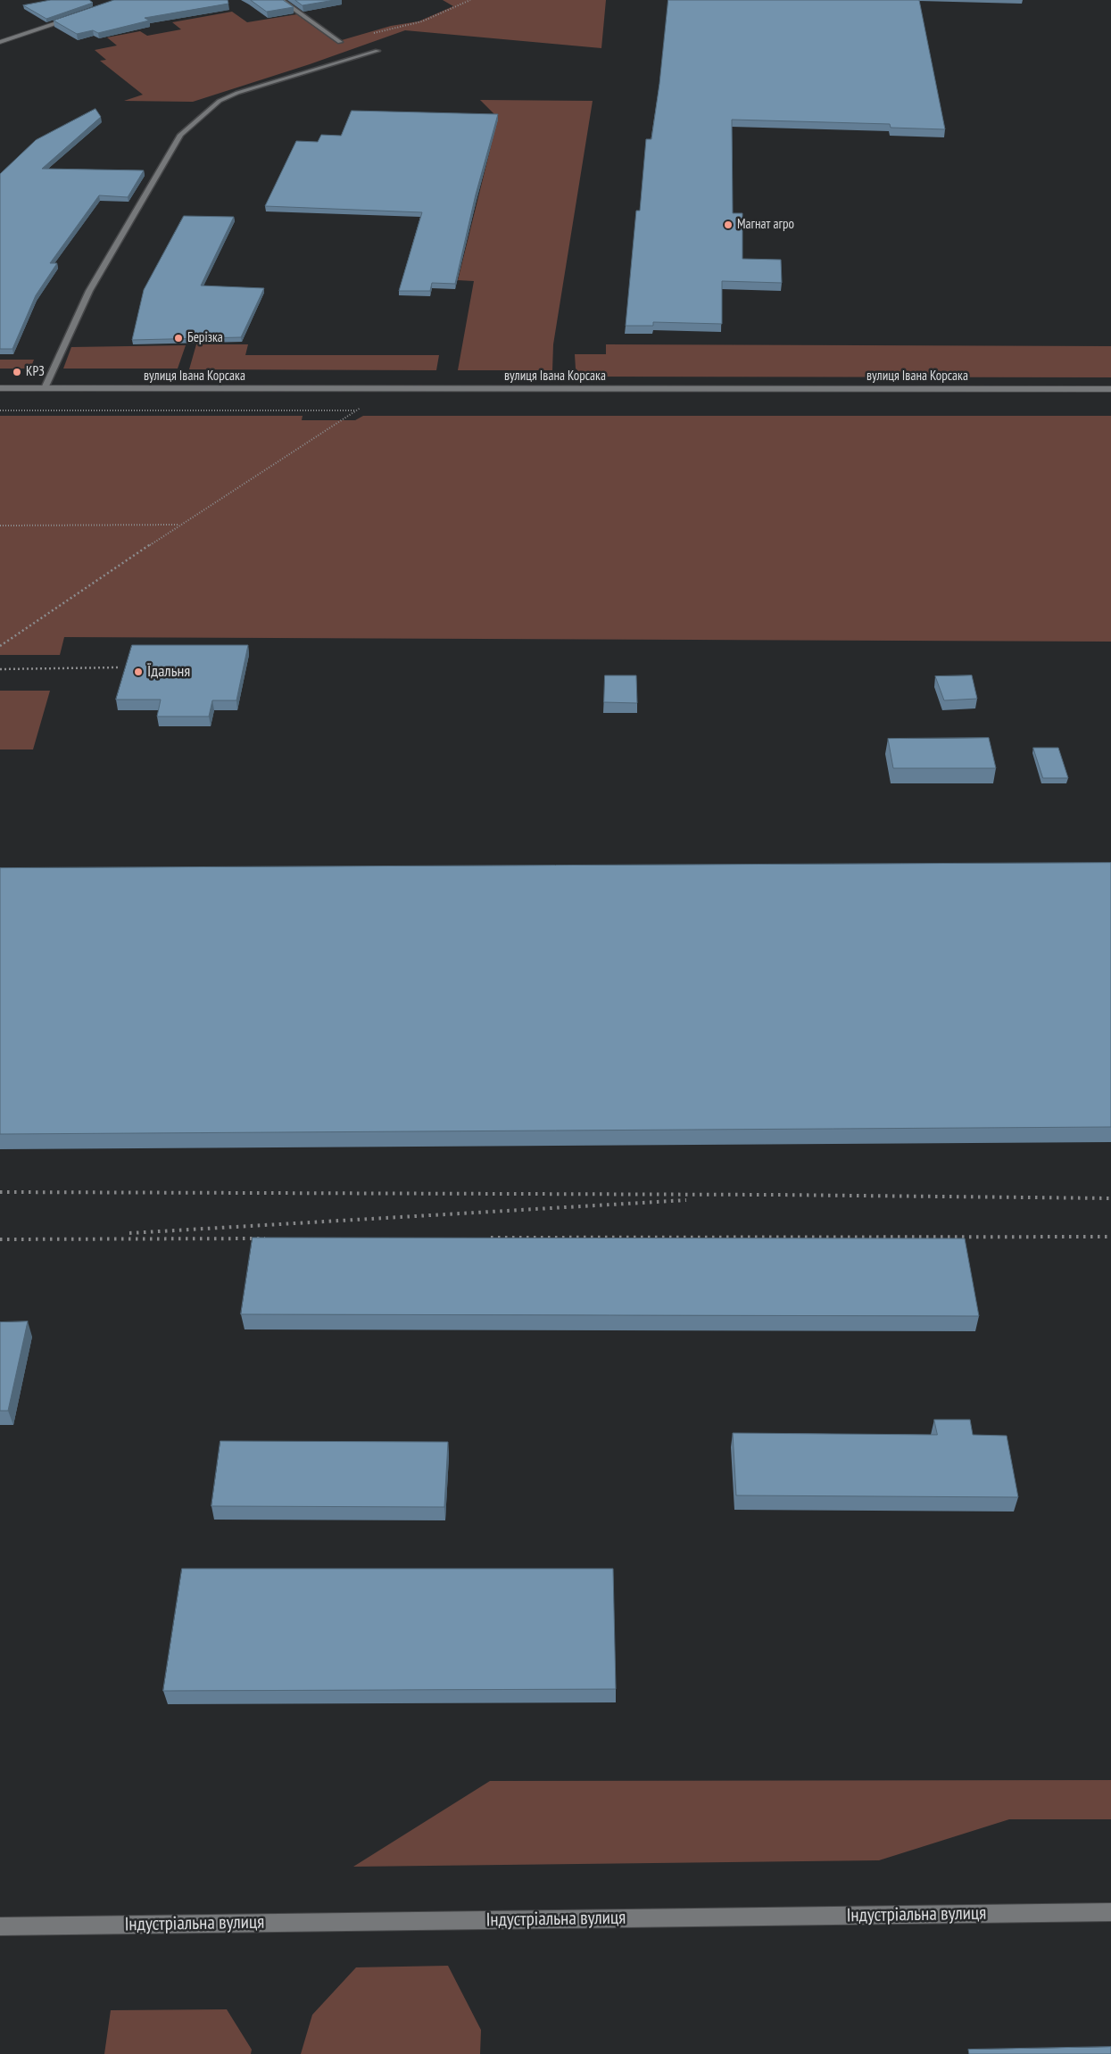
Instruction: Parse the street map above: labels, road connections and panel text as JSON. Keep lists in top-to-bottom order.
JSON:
{
  "streets": {
    "street": ["вулиця Івана Корсака", "Індустріальна вулиця"]
  },
  "places": [
    "Магнат агро",
    "Берізка",
    "КРЗ",
    "Їдальня"
  ]
}
